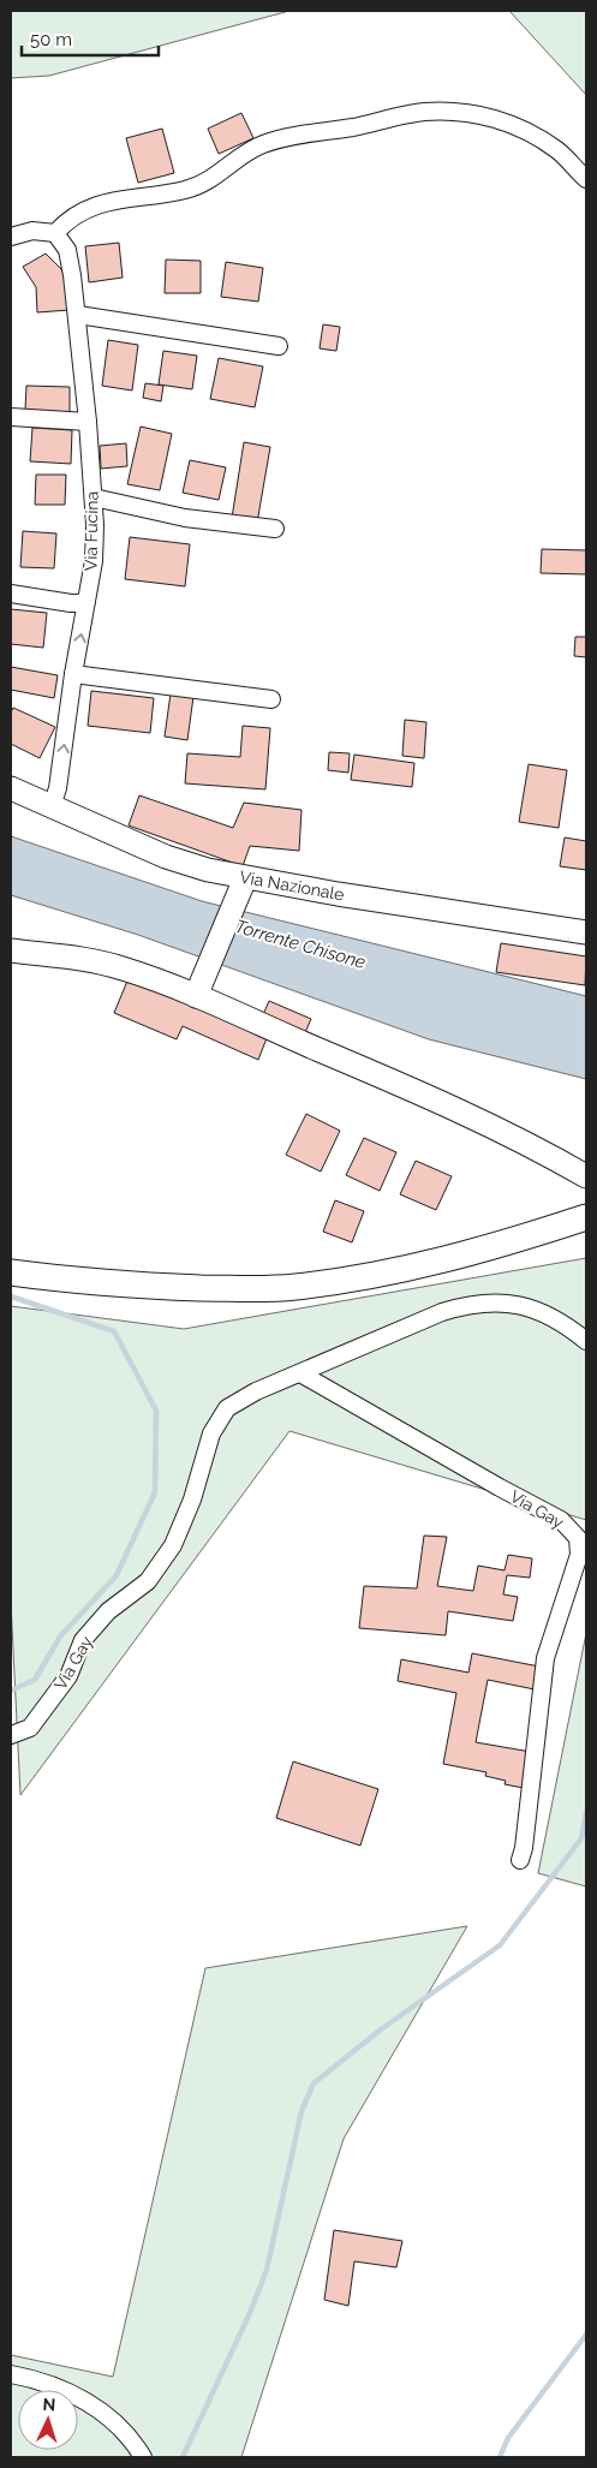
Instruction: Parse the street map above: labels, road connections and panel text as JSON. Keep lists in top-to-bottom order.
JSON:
{
  "streets": {
    "street": ["Via Fucina", "Via Nazionale", "Via Gay"]
  },
  "crossings": [
    ["Via Fucina", "Via Nazionale"]
  ],
  "one_way": ["Via Fucina"],
  "water": ["Torrente Chisone"],
  "scale_bar": "50 m",
  "north": "top"
}
